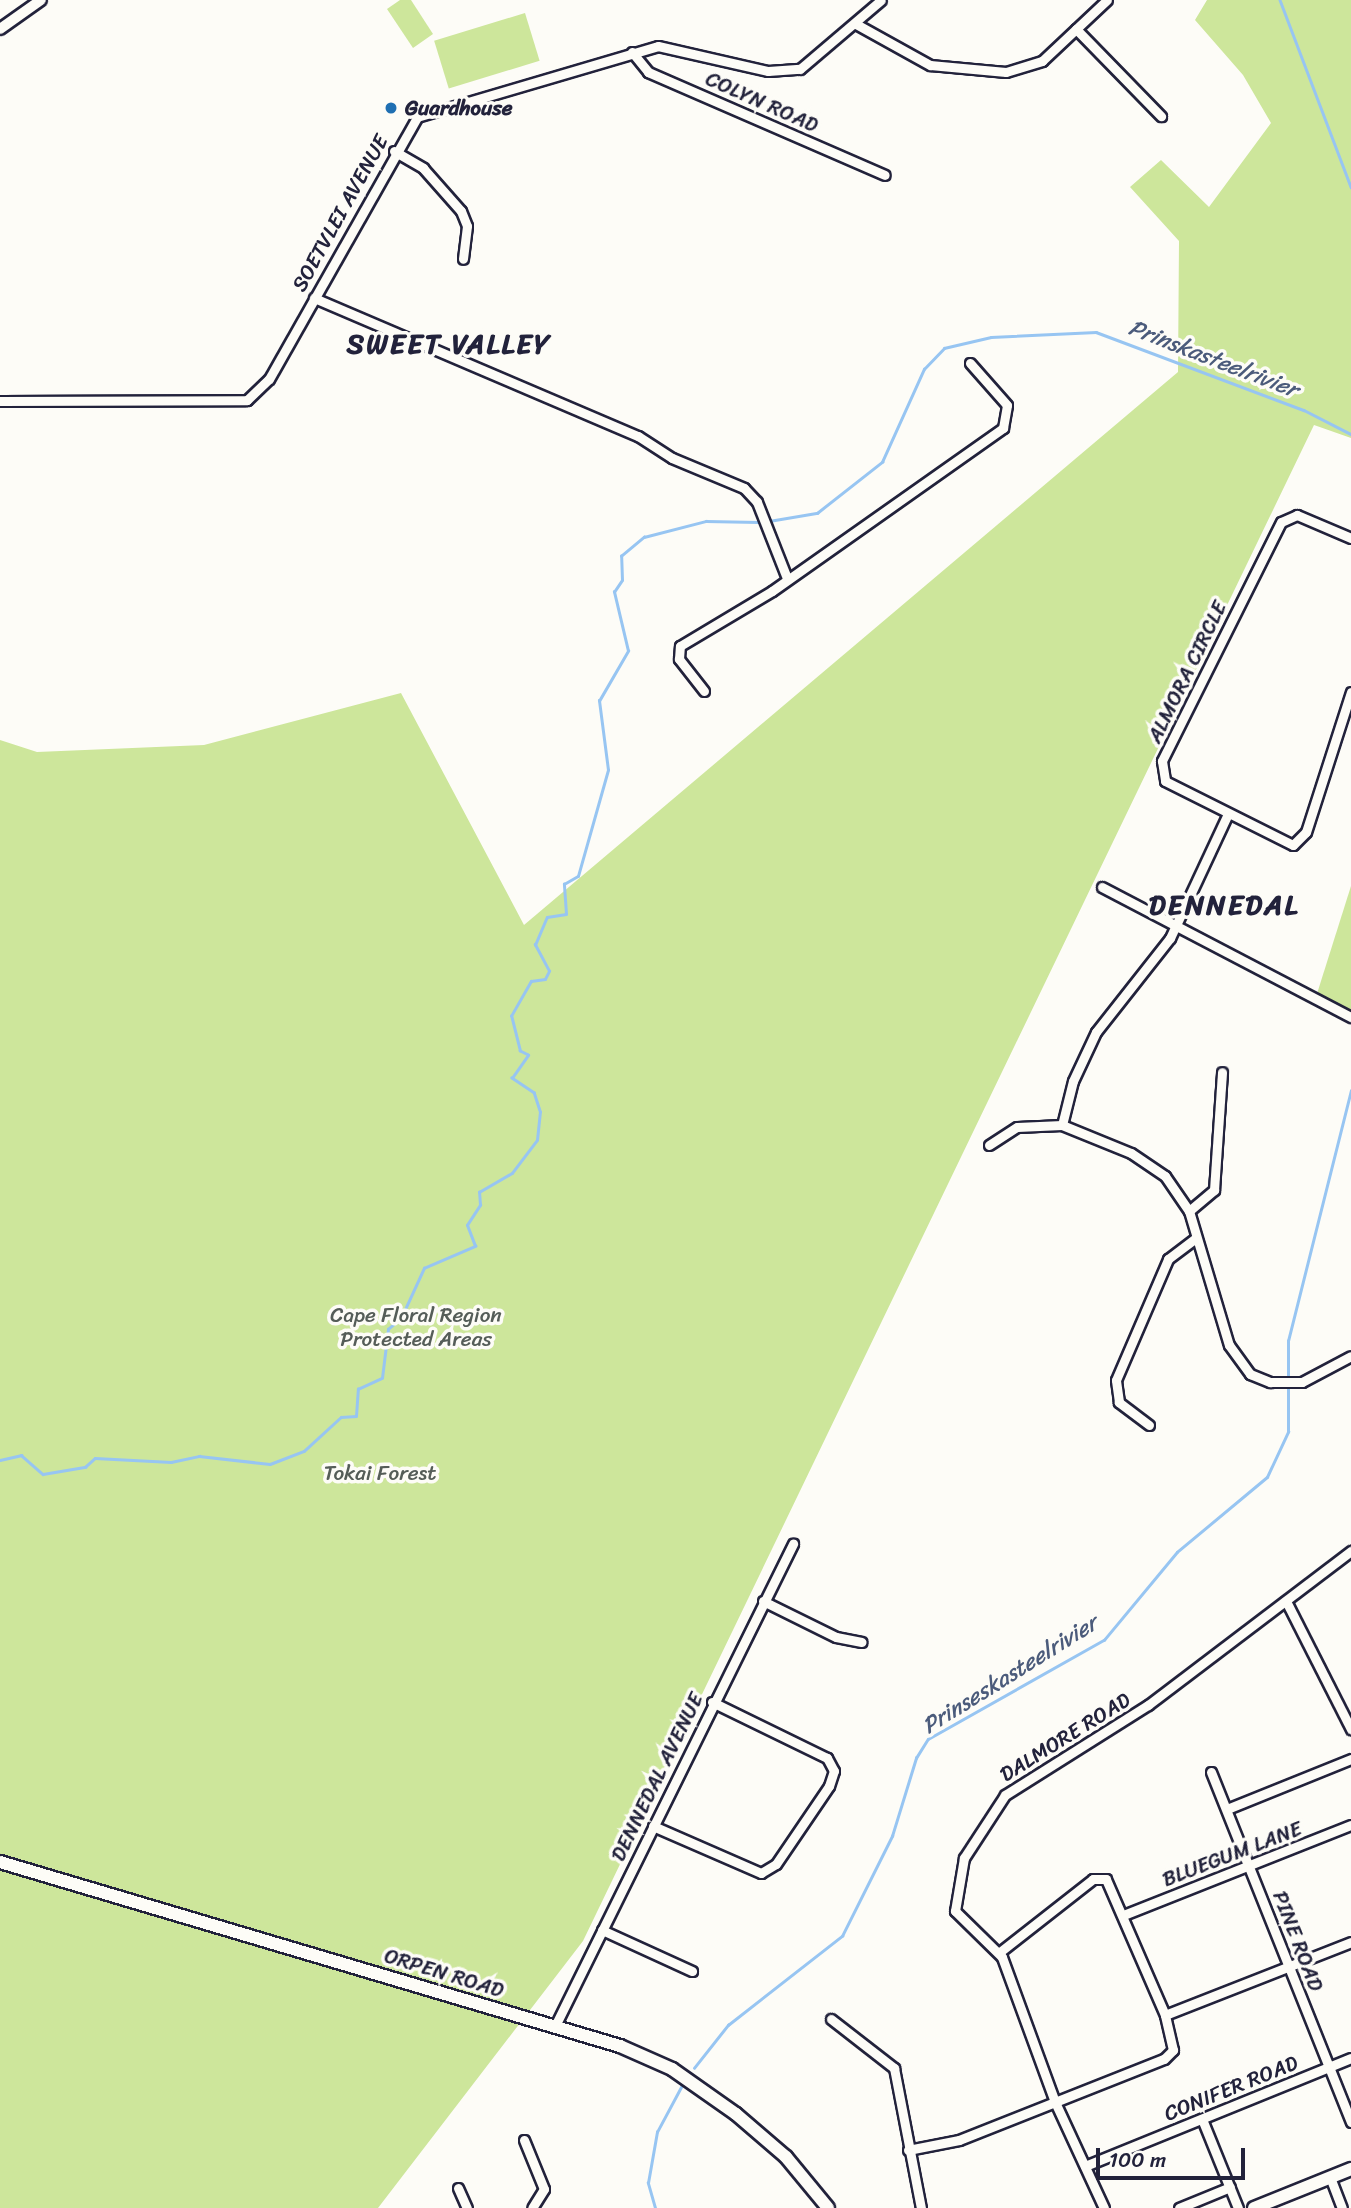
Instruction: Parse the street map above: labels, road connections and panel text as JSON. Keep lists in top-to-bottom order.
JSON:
{
  "streets": {
    "main road": ["ORPEN ROAD"],
    "street": [
      "COLYN ROAD",
      "SOETVLEI AVENUE",
      "ALMORA CIRCLE",
      "DALMORE ROAD",
      "DENNEDAL AVENUE",
      "BLUEGUM LANE",
      "PINE ROAD",
      "CONIFER ROAD"
    ]
  },
  "crossings": [
    ["COLYN ROAD", "SOETVLEI AVENUE"],
    ["DENNEDAL AVENUE", "ORPEN ROAD"],
    ["BLUEGUM LANE", "PINE ROAD"],
    ["PINE ROAD", "CONIFER ROAD"]
  ],
  "districts": ["SWEET VALLEY", "DENNEDAL"],
  "water": ["Prinskasteelrivier", "Prinseskasteelrivier"],
  "parks": ["Cape Floral Region Protected Areas", "Tokai Forest"],
  "places": ["Guardhouse"],
  "scale_bar": "100 m"
}
